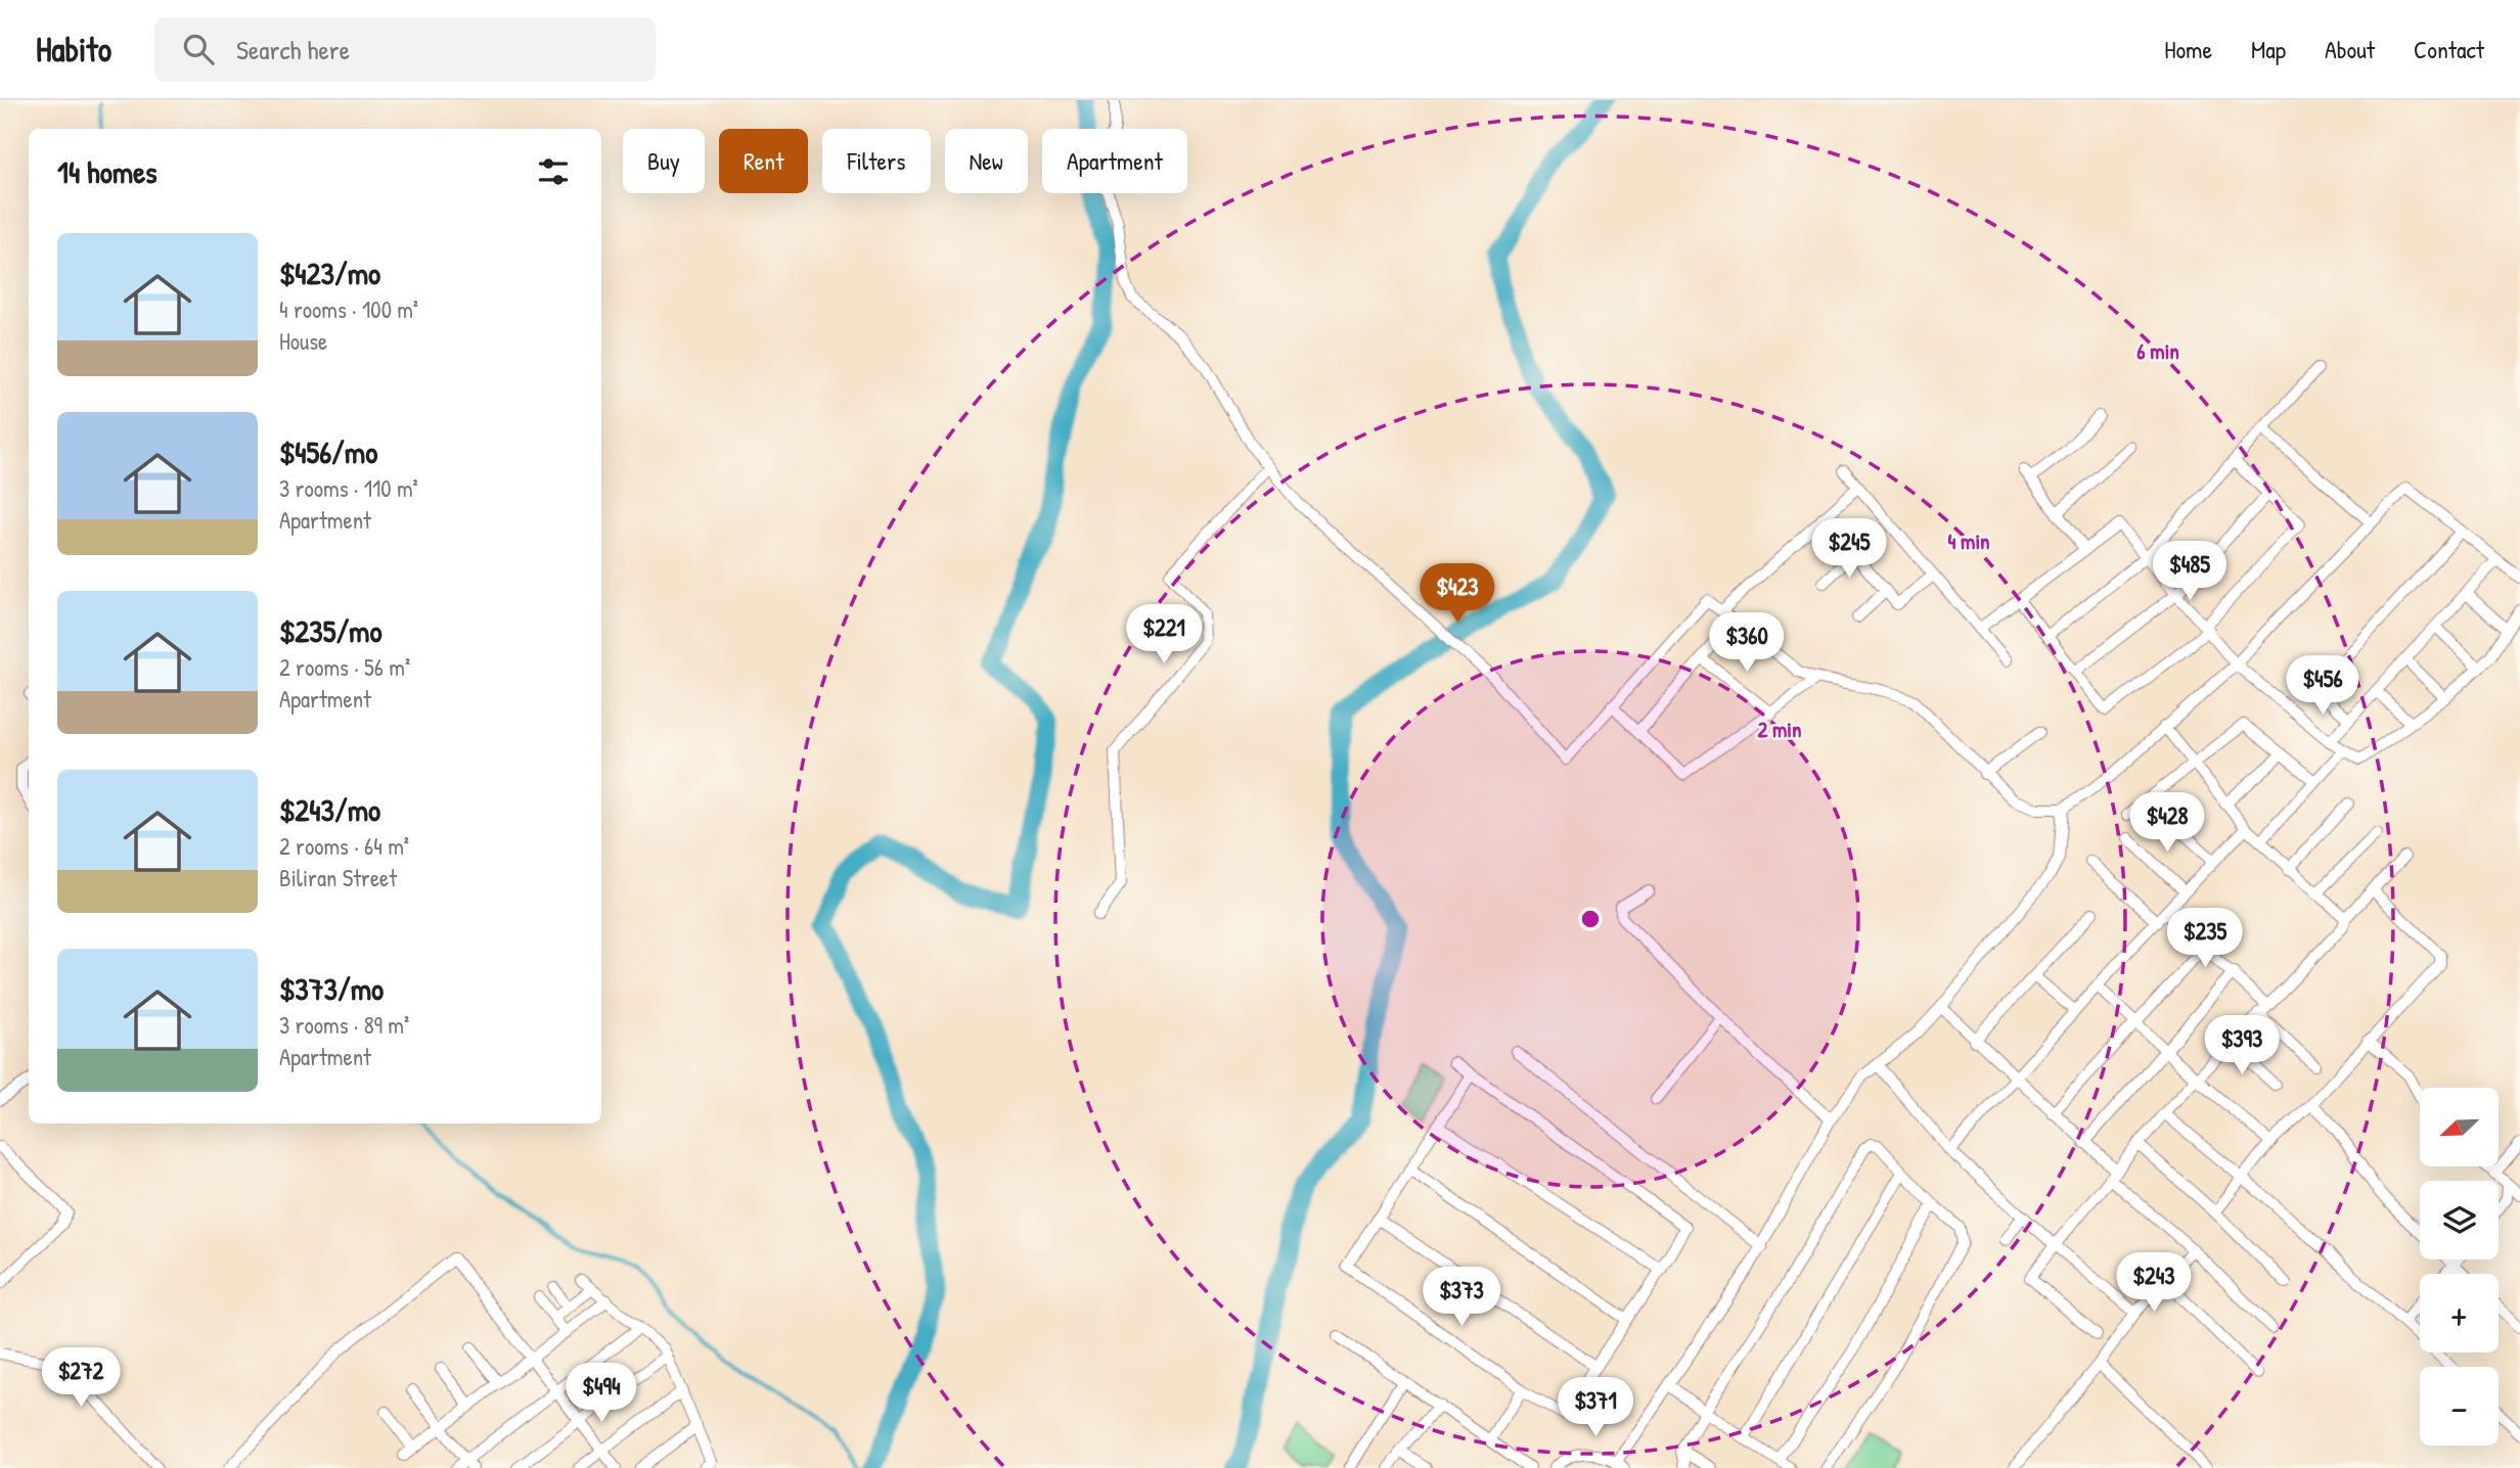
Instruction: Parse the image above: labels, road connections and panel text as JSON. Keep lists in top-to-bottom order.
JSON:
{
  "north": "bottom left",
  "page": {
    "header": "Habito",
    "search": "Search here",
    "nav": [
      "Home",
      "Map",
      "About",
      "Contact"
    ],
    "chip": [
      "Buy",
      "Rent",
      "Filters",
      "New",
      "Apartment"
    ],
    "heading": "14 homes",
    "list": [
      {
        "name": "$423/mo",
        "note": "4 rooms · 100 m² · House"
      },
      {
        "name": "$456/mo",
        "note": "3 rooms · 110 m² · Apartment"
      },
      {
        "name": "$235/mo",
        "note": "2 rooms · 56 m² · Apartment"
      },
      {
        "name": "$243/mo",
        "note": "2 rooms · 64 m² · Biliran Street"
      },
      {
        "name": "$373/mo",
        "note": "3 rooms · 89 m² · Apartment"
      }
    ],
    "price": [
      "$245",
      "$485",
      "$423",
      "$221",
      "$360",
      "$456",
      "$428",
      "$235",
      "$393",
      "$243",
      "$373",
      "$272",
      "$494",
      "$371"
    ],
    "map_buttons": ["+", "−"]
  },
  "rings": ["6 min", "4 min", "2 min"]
}
